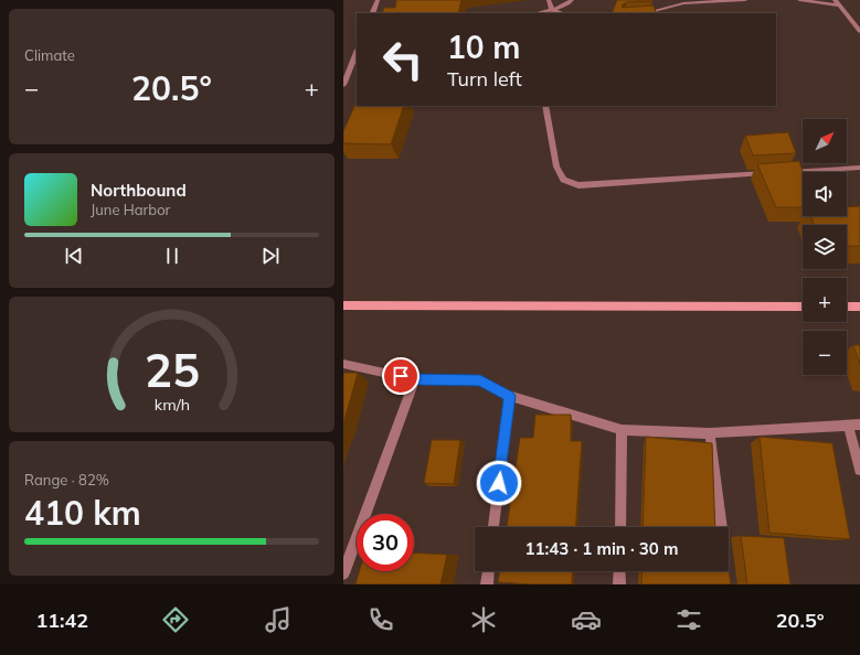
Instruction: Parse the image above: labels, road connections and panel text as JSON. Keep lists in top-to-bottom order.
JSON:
{
  "north": "top right",
  "page": {
    "tile": [
      "Climate",
      ["Range · 82%", "410 km"]
    ],
    "turn": ["10 m", "Turn left"],
    "heat": ["−", "20.5°", "+"],
    "map_buttons": ["+", "−"],
    "song": ["Northbound", "June Harbor"],
    "limit": "30",
    "trip": "11:43 · 1 min · 30 m",
    "tabs": ["11:42", "20.5°"],
    "gauge": ["25", "km/h"]
  }
}
